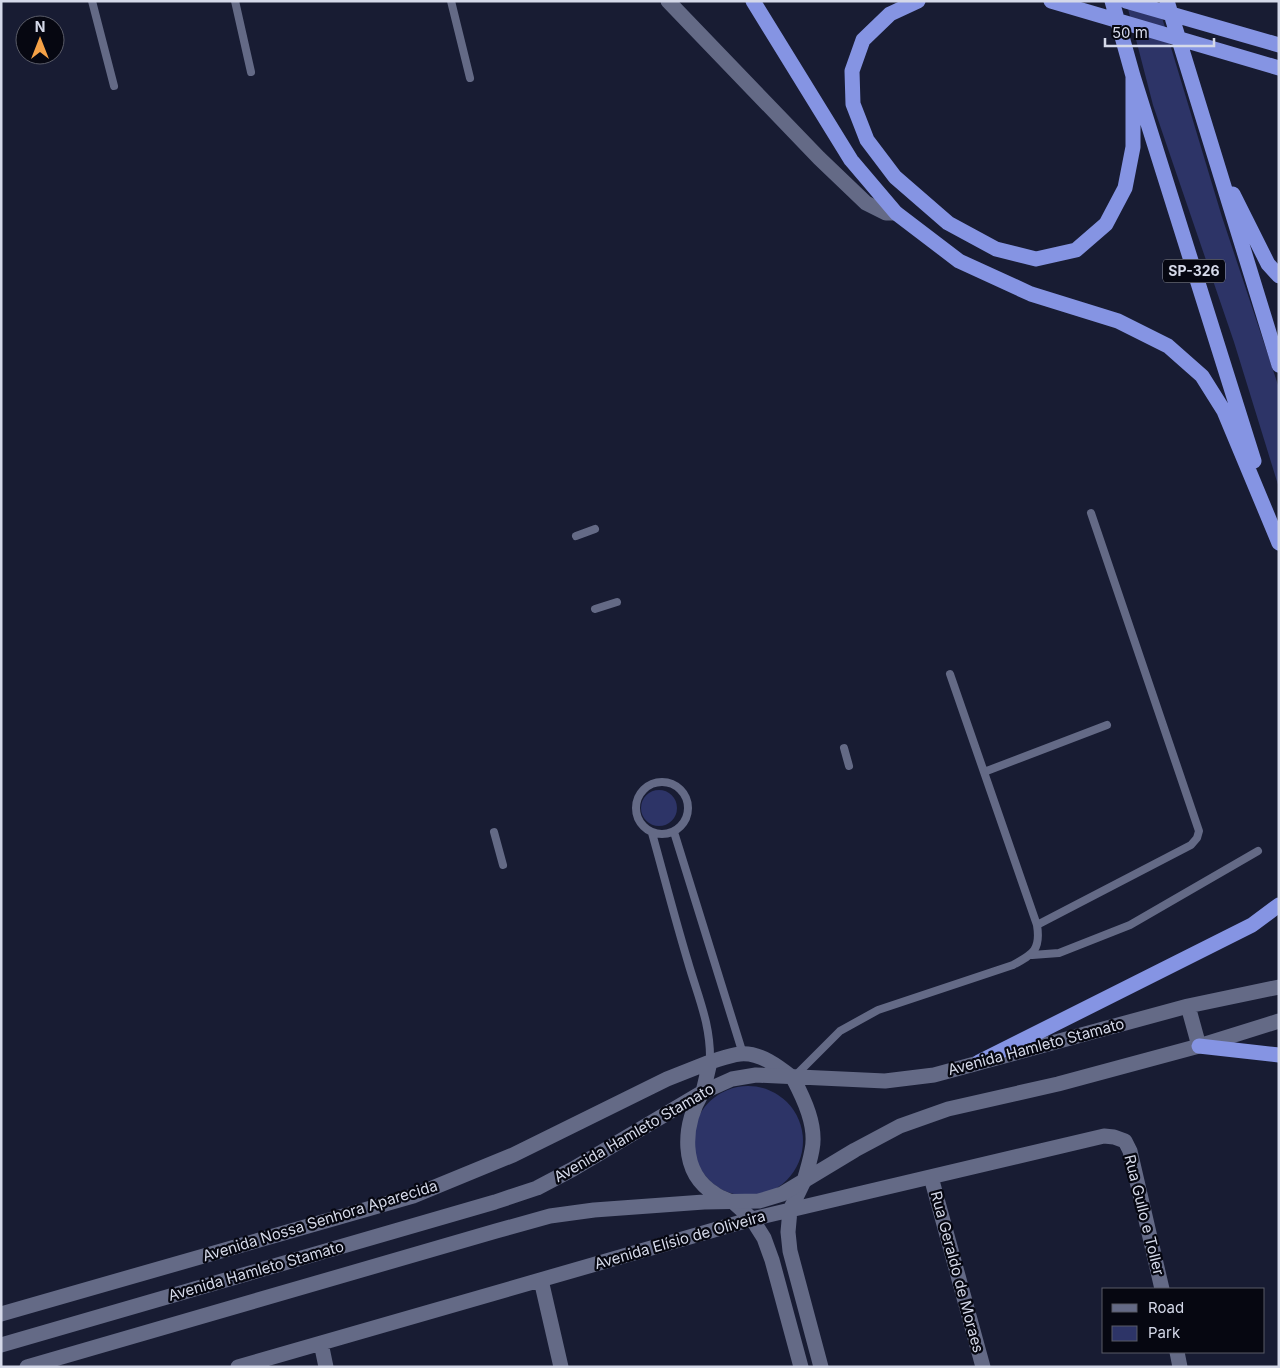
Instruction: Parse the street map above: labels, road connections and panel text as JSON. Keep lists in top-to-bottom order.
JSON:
{
  "streets": {
    "highway": ["SP-326"],
    "street": [
      "Avenida Hamleto Stamato",
      "Rua Gullo e Toller",
      "Avenida Nossa Senhora Aparecida",
      "Avenida Elísio de Oliveira",
      "Rua Geraldo de Moraes"
    ]
  },
  "crossings": [
    ["Rua Gullo e Toller", "Avenida Elísio de Oliveira"],
    ["Avenida Elísio de Oliveira", "Rua Geraldo de Moraes"]
  ],
  "legend": ["Road", "Park"],
  "scale_bar": "50 m",
  "north": "top"
}
